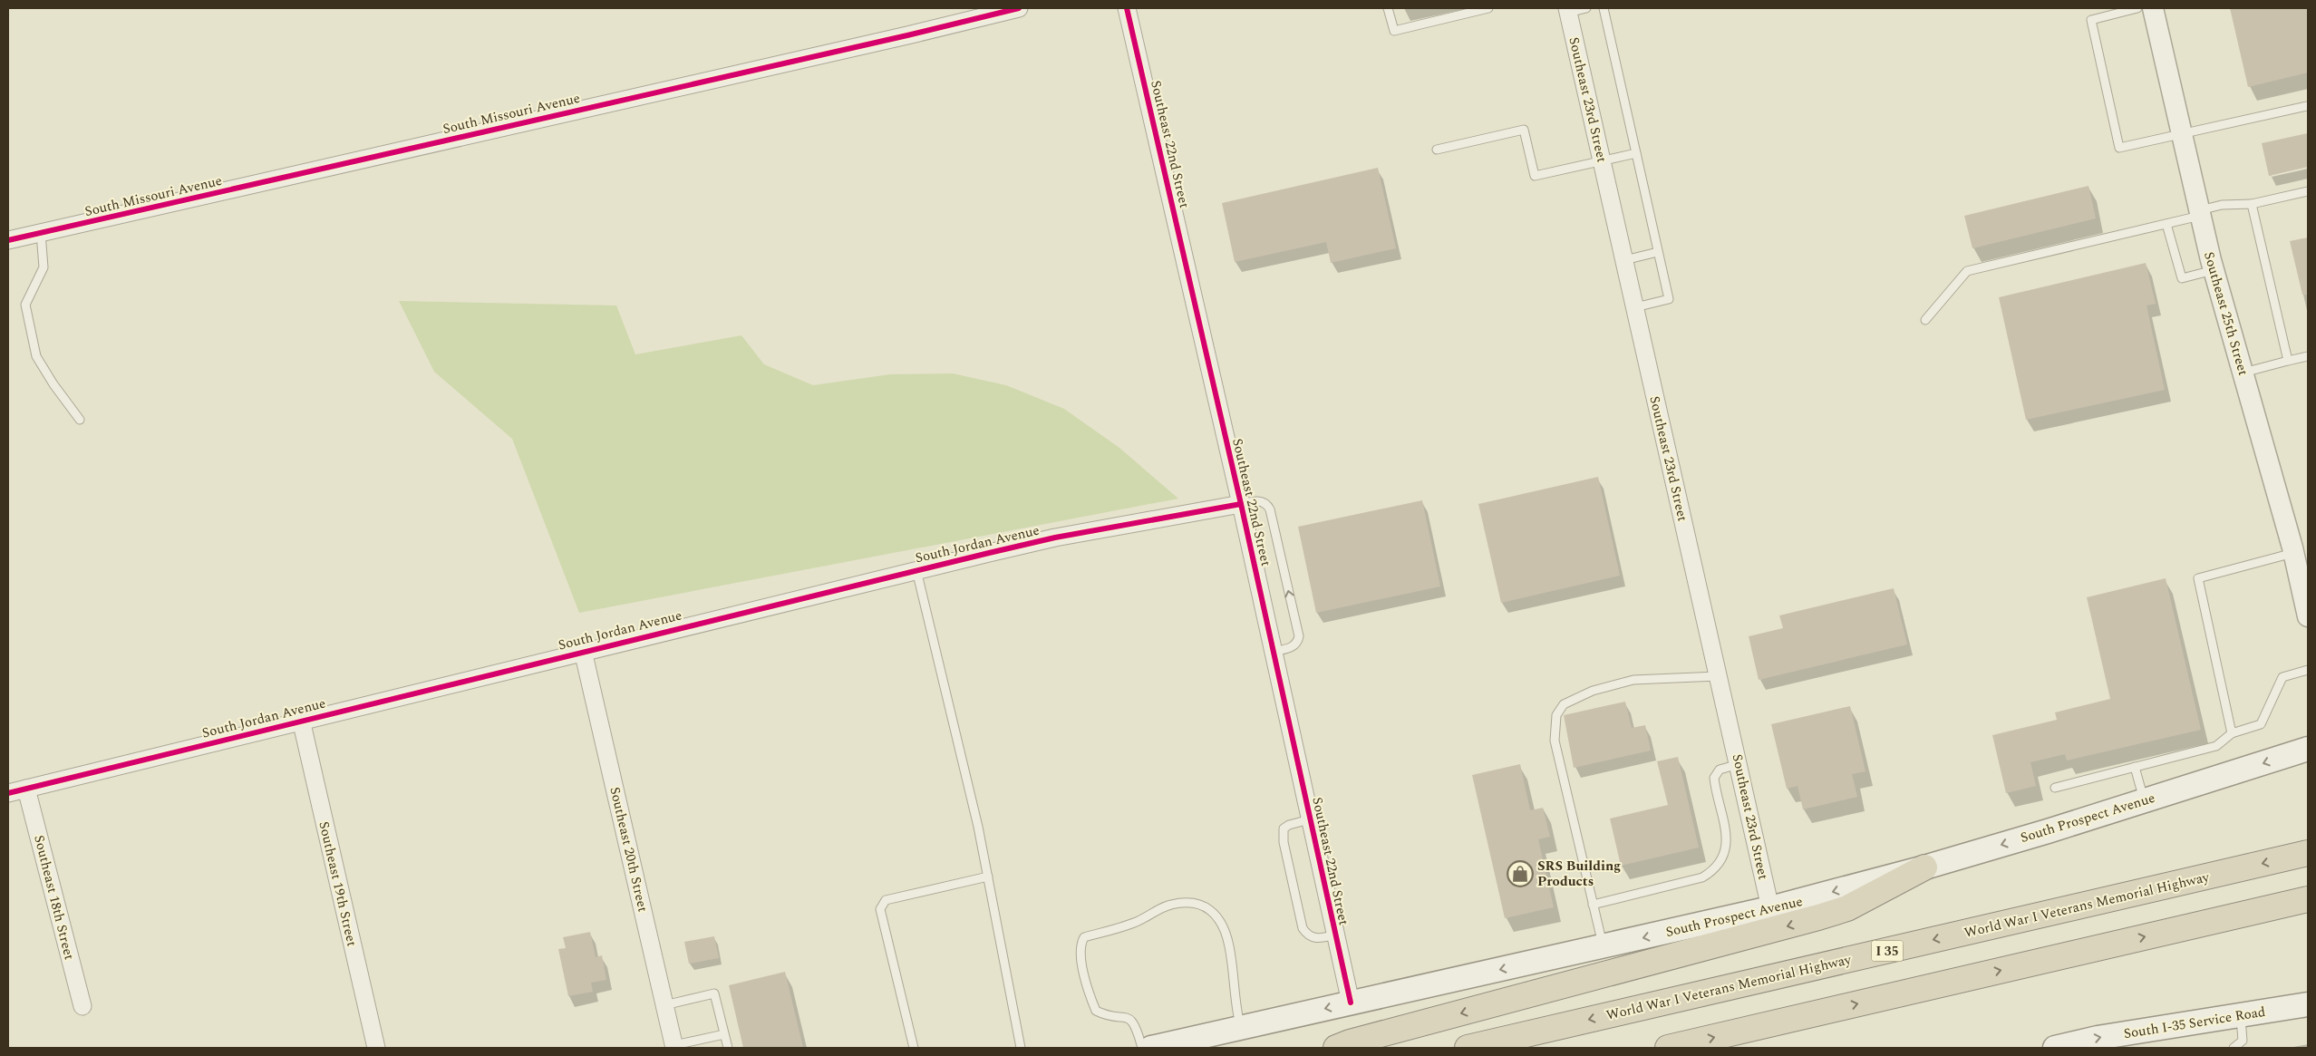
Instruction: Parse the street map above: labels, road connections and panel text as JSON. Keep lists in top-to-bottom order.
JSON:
{
  "streets": {
    "highway": ["World War I Veterans Memorial Highway", "I 35"],
    "main road": ["South Prospect Avenue", "South I-35 Service Road"],
    "street": [
      "Southeast 23rd Street",
      "South Missouri Avenue",
      "Southeast 22nd Street",
      "Southeast 25th Street",
      "South Jordan Avenue",
      "Southeast 20th Street",
      "Southeast 19th Street",
      "Southeast 18th Street"
    ]
  },
  "crossings": [
    ["Southeast 23rd Street", "South Prospect Avenue"],
    ["Southeast 22nd Street", "South Jordan Avenue"],
    ["Southeast 22nd Street", "South Prospect Avenue"],
    ["South Jordan Avenue", "Southeast 20th Street"],
    ["South Jordan Avenue", "Southeast 19th Street"],
    ["South Jordan Avenue", "Southeast 18th Street"]
  ],
  "one_way": ["South Prospect Avenue", "South I-35 Service Road"],
  "places": {
    "shop": ["SRS Building Products"]
  }
}
